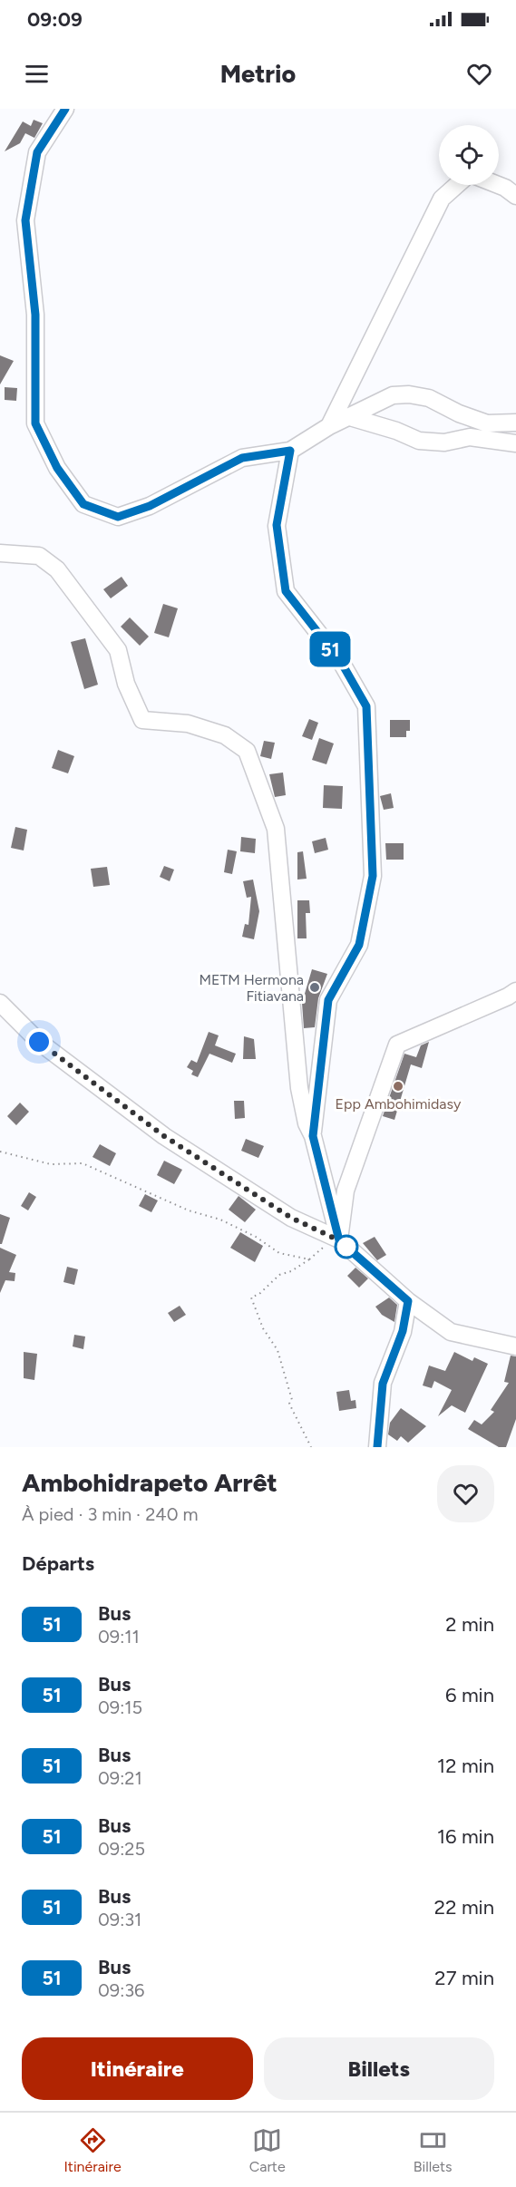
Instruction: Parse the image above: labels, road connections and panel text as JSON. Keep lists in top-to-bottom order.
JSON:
{
  "places": ["METM Hermona Fitiavana", "Epp Ambohimidasy"],
  "lines": ["bus line 51"],
  "page": {
    "status": "09:09",
    "header": "Metrio",
    "on_map": "51",
    "heading": [
      ["Ambohidrapeto Arrêt", "À pied · 3 min · 240 m"],
      "Départs"
    ],
    "list": [
      {
        "mark": "51",
        "name": "Bus",
        "note": "09:11",
        "value": "2 min"
      },
      {
        "mark": "51",
        "name": "Bus",
        "note": "09:15",
        "value": "6 min"
      },
      {
        "mark": "51",
        "name": "Bus",
        "note": "09:21",
        "value": "12 min"
      },
      {
        "mark": "51",
        "name": "Bus",
        "note": "09:25",
        "value": "16 min"
      },
      {
        "mark": "51",
        "name": "Bus",
        "note": "09:31",
        "value": "22 min"
      },
      {
        "mark": "51",
        "name": "Bus",
        "note": "09:36",
        "value": "27 min"
      }
    ],
    "buttons": ["Itinéraire", "Billets"],
    "tabs": ["Itinéraire", "Carte", "Billets"]
  }
}
